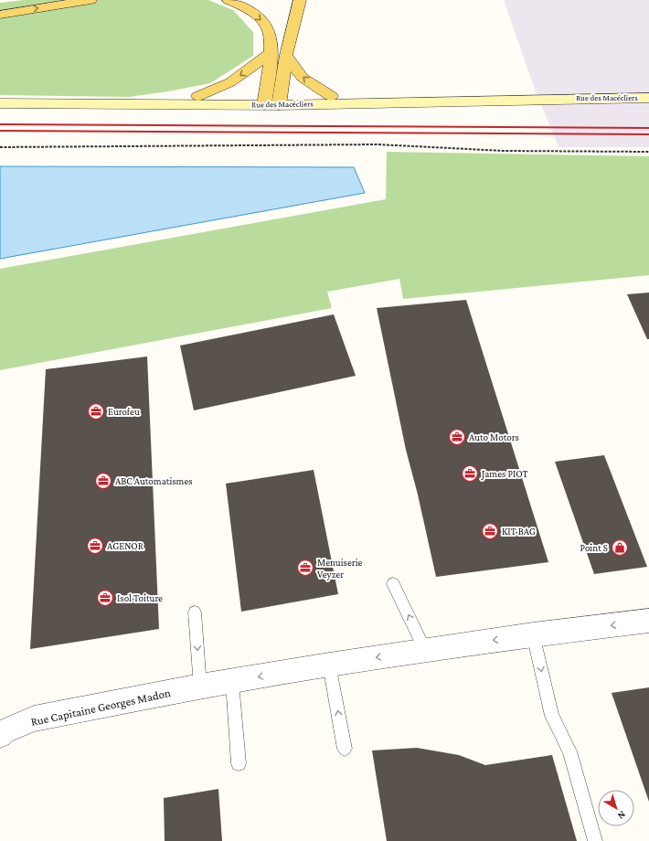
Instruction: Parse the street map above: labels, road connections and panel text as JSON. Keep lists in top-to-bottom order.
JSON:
{
  "streets": {
    "street": ["Rue des Macécliers", "Rue Capitaine Georges Madon"]
  },
  "one_way": ["Rue Capitaine Georges Madon"],
  "places": {
    "office": [
      "Eurofeu",
      "Auto Motors",
      "James PIOT",
      "ABC Automatismes",
      "KIT BAG",
      "AGENOR",
      "Menuiserie Veyzer",
      "Isol Toiture"
    ],
    "shop": ["Point S"]
  },
  "north": "bottom right"
}
